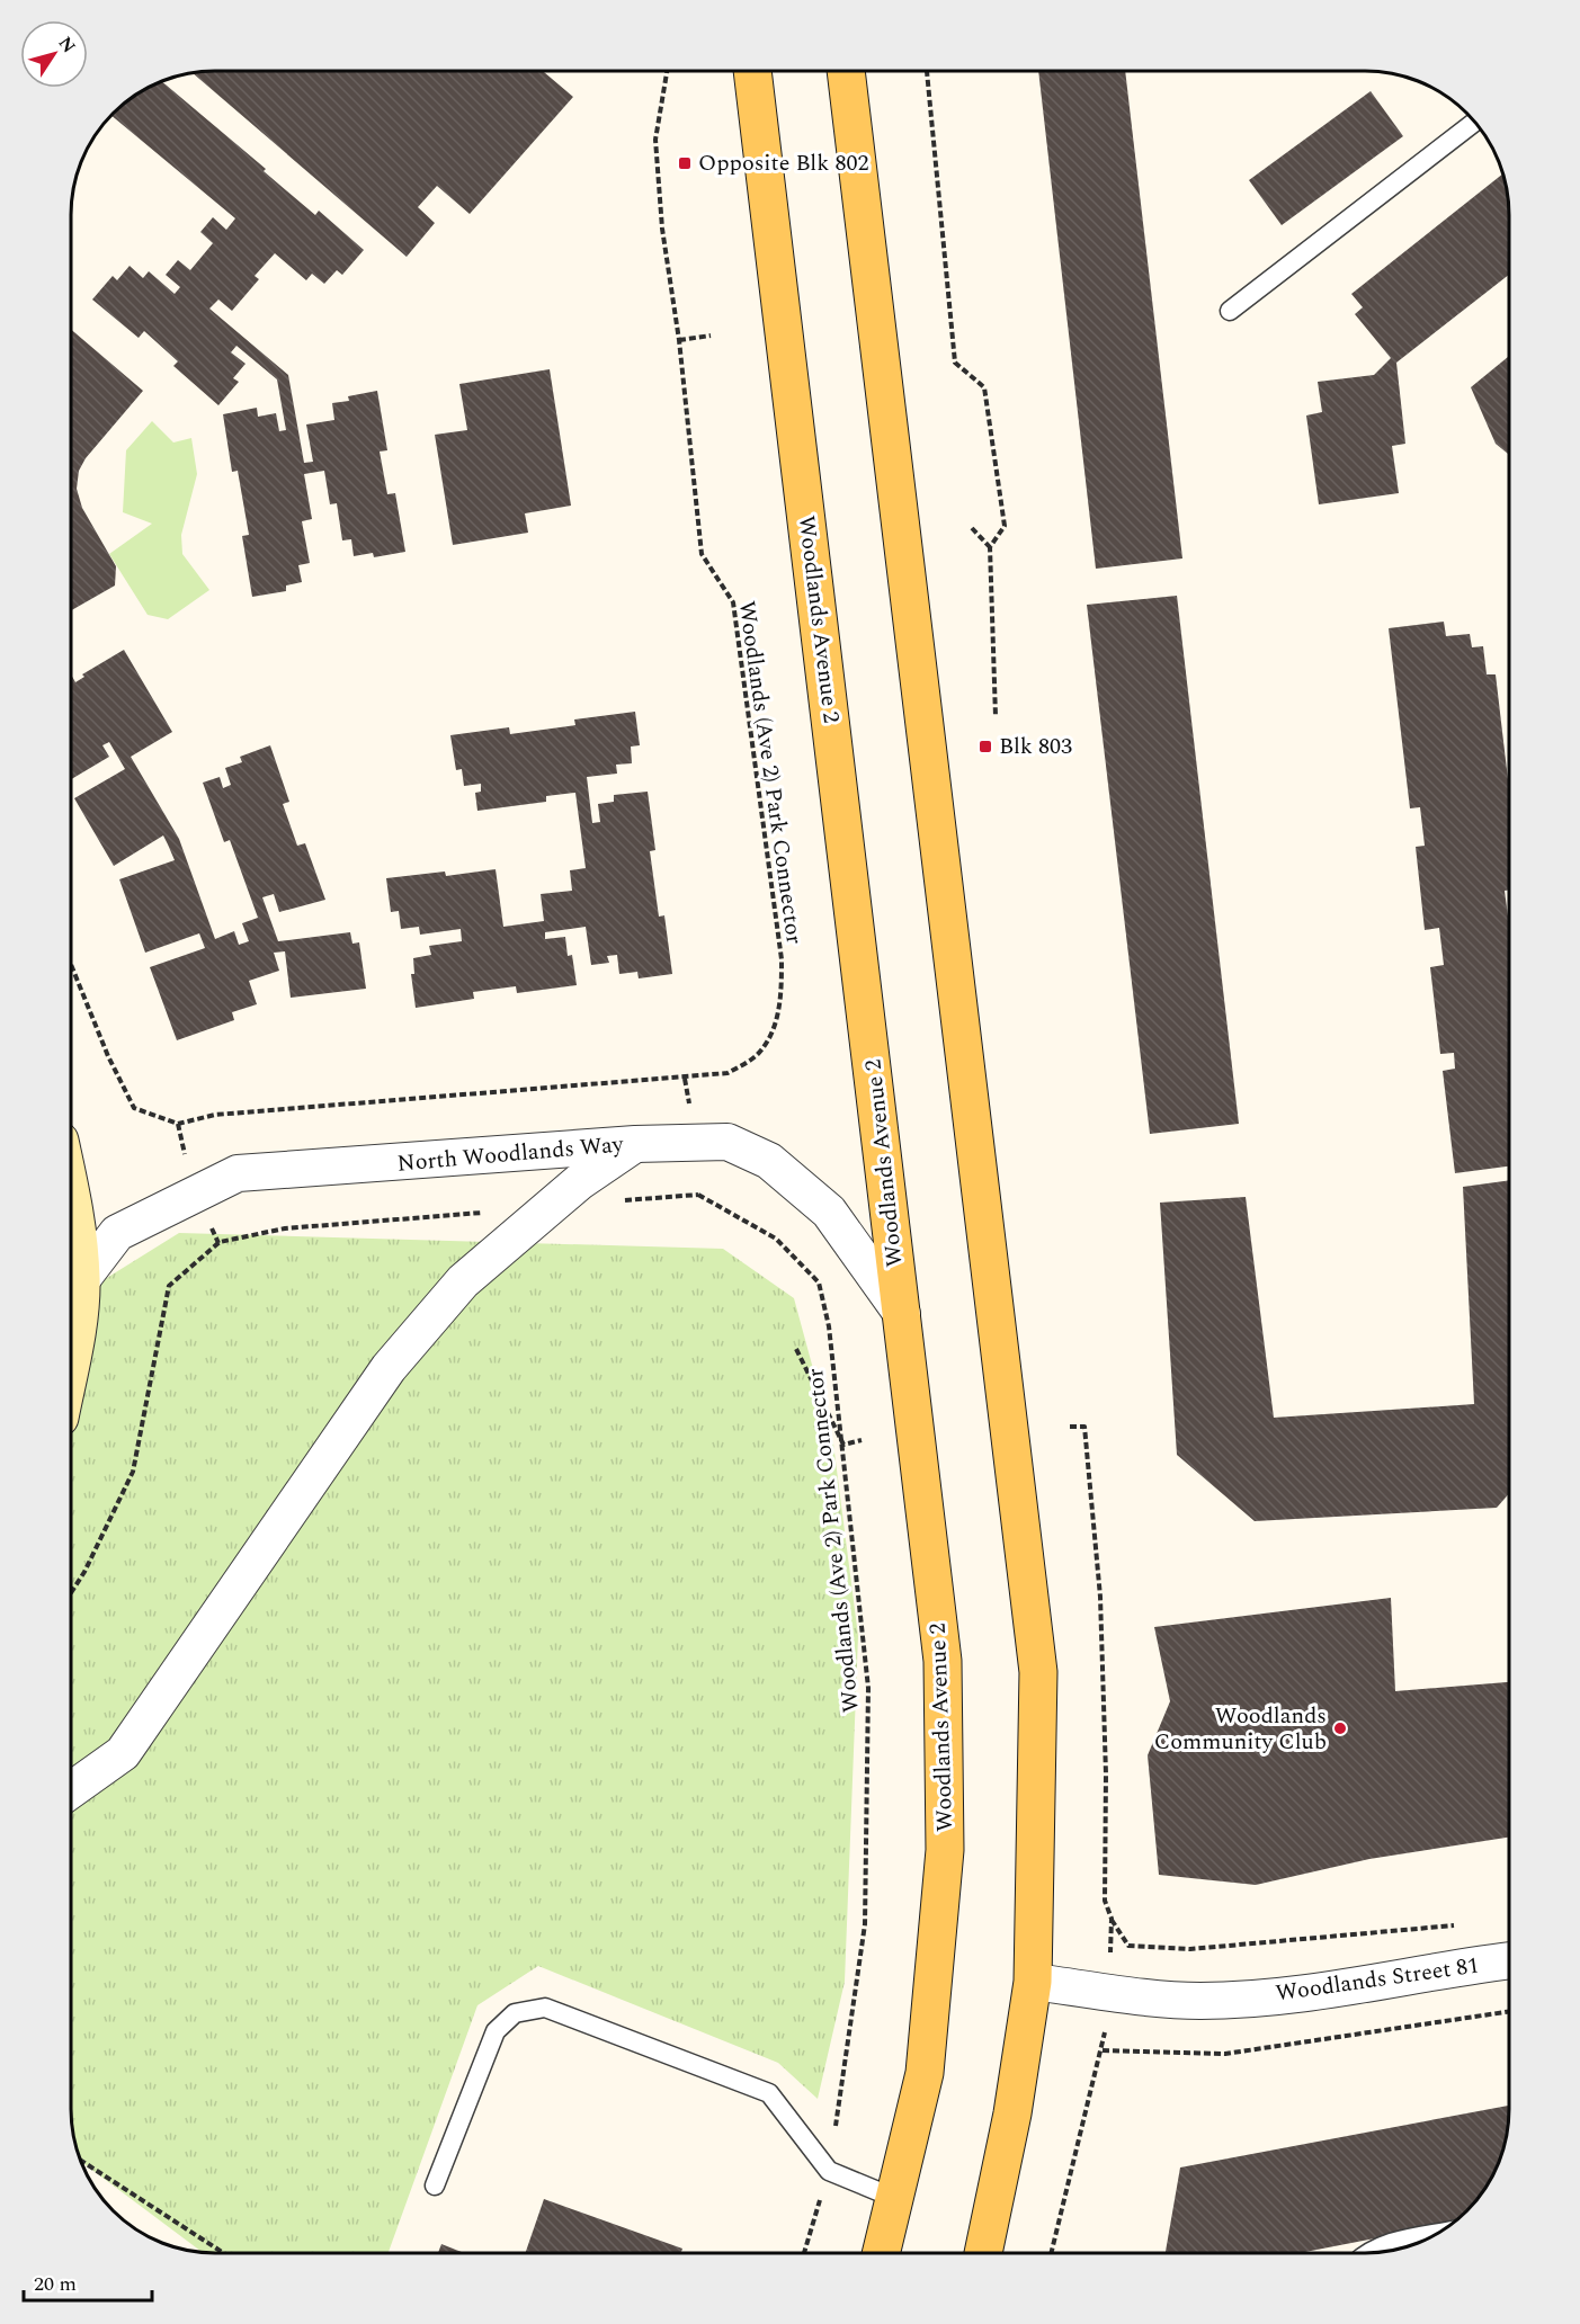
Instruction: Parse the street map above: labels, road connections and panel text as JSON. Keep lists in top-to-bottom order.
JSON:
{
  "streets": {
    "main road": ["Woodlands Avenue 2"],
    "street": ["North Woodlands Way", "Woodlands Street 81"],
    "path": ["Woodlands (Ave 2) Park Connector"]
  },
  "crossings": [
    ["Woodlands Avenue 2", "North Woodlands Way"]
  ],
  "places": {
    "transit": ["Opposite Blk 802", "Blk 803"],
    "other": ["Woodlands Community Club"]
  },
  "scale_bar": "20 m",
  "north": "top right"
}
